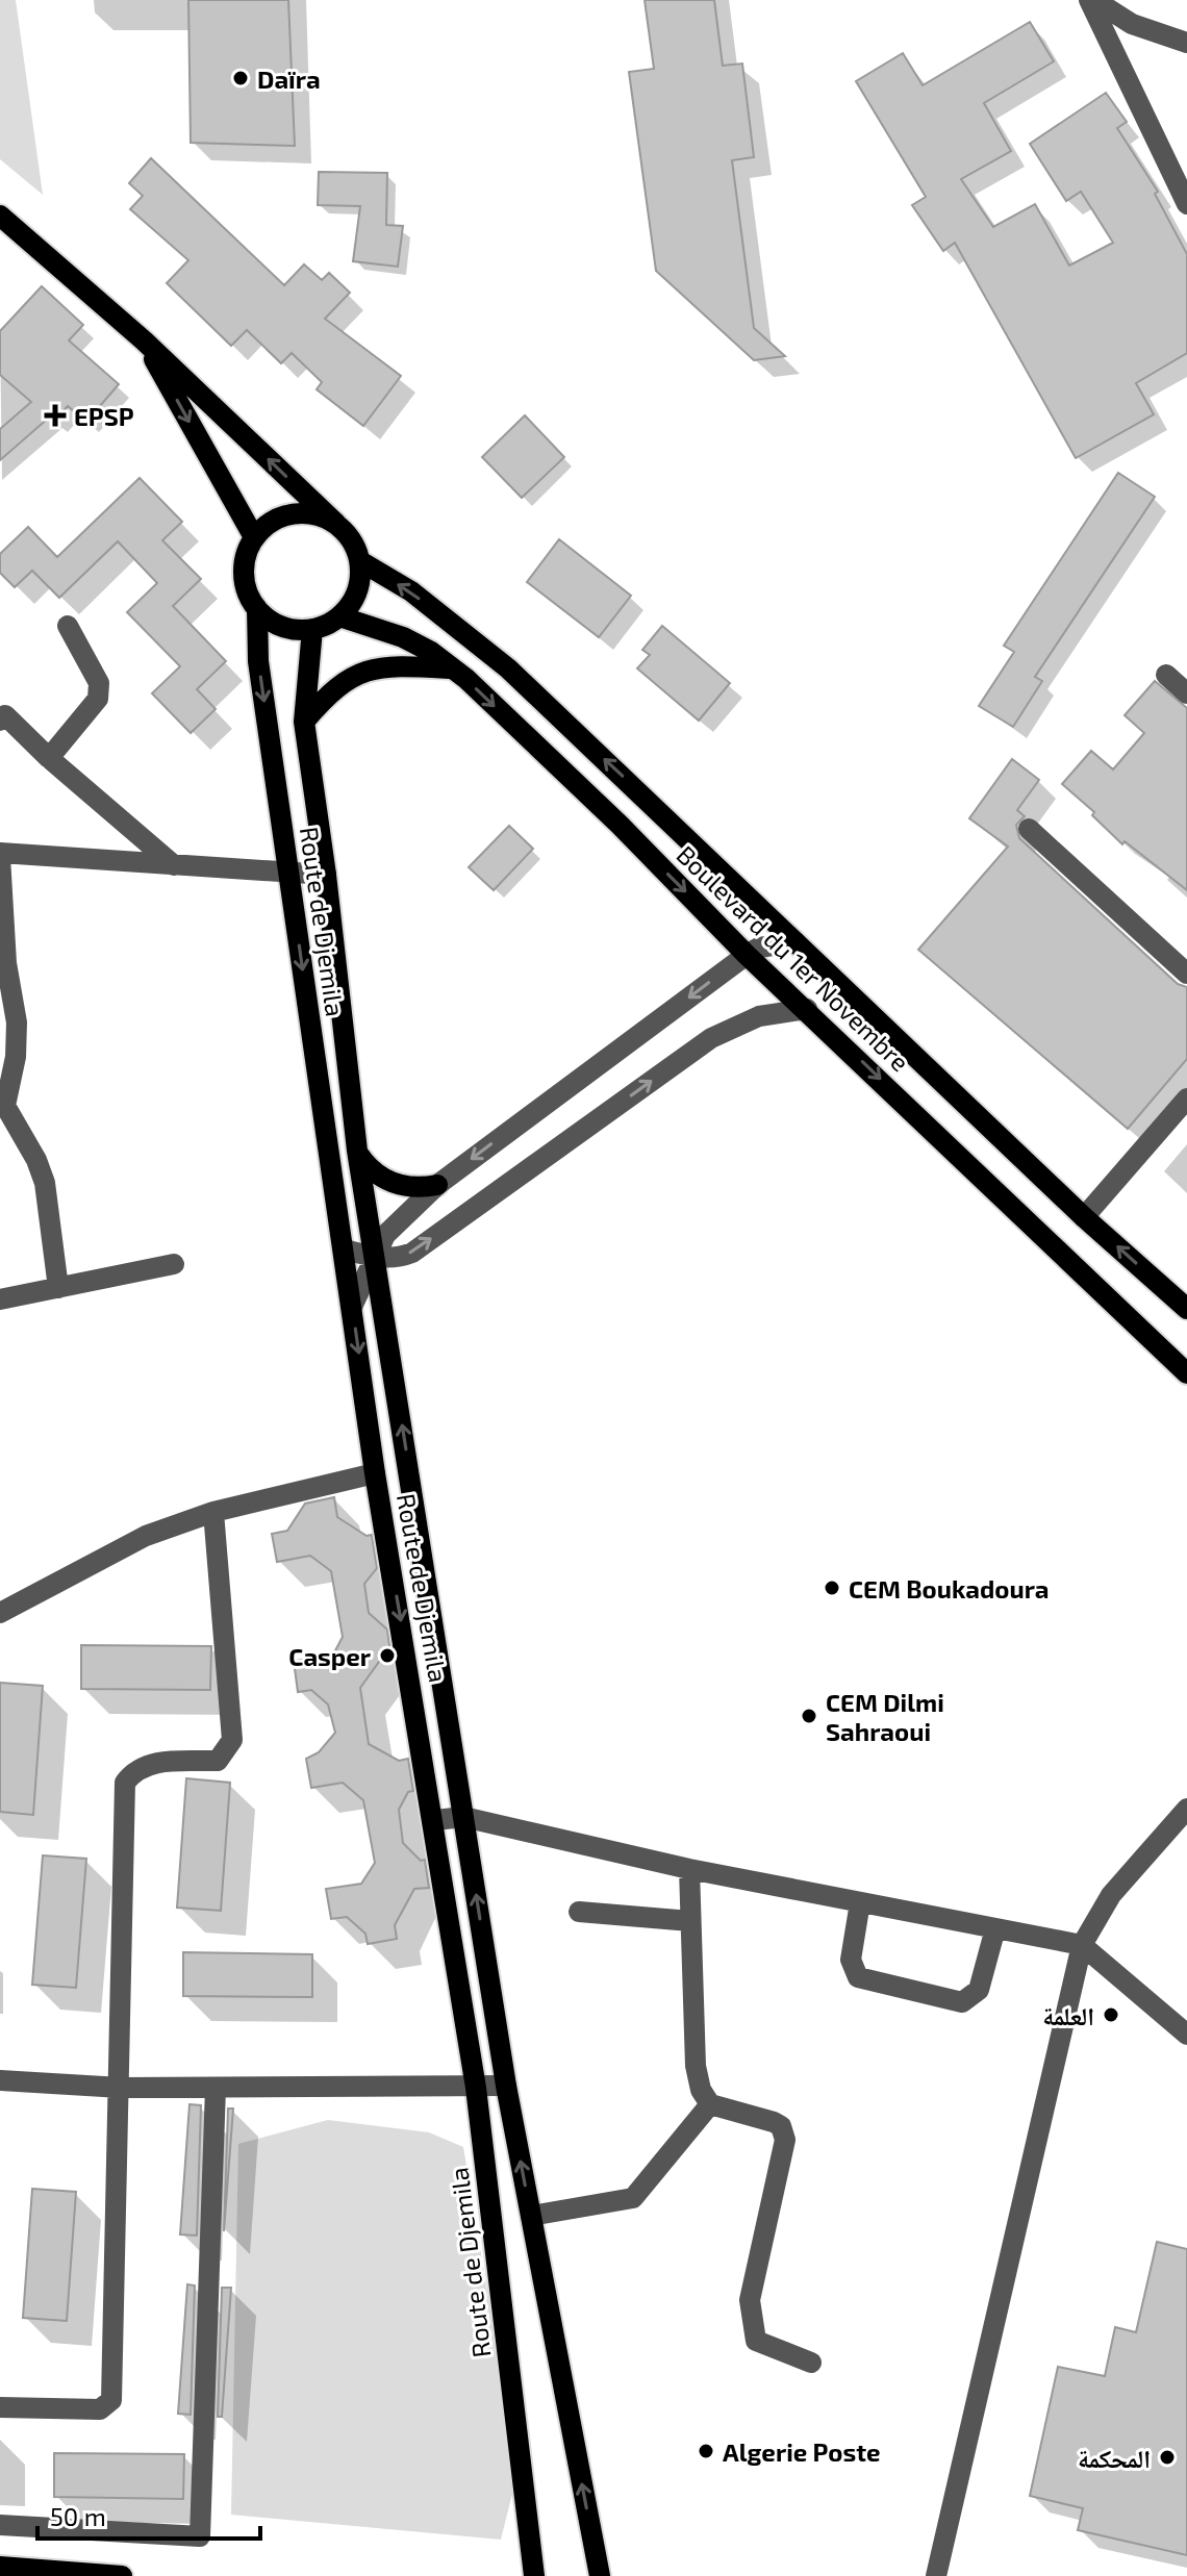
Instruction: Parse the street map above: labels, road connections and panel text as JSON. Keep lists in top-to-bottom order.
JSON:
{
  "streets": {
    "main road": ["Route de Djemila", "Boulevard du 1er Novembre"]
  },
  "crossings": [
    ["Route de Djemila", "Boulevard du 1er Novembre"]
  ],
  "places": {
    "other": [
      "Daïra",
      "CEM Boukadoura",
      "Casper",
      "CEM Dilmi Sahraoui",
      "العلمة",
      "Algerie Poste",
      "المحكمة"
    ],
    "health": ["EPSP"]
  },
  "scale_bar": "50 m"
}
